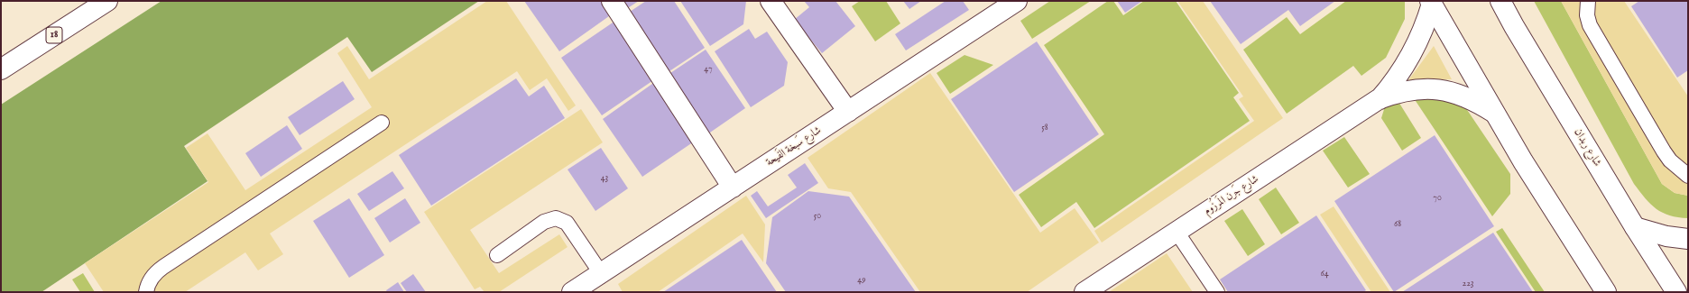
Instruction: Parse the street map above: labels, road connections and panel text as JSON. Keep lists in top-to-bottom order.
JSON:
{
  "streets": {
    "street": [
      "18",
      "شارع سَبخة الفَيحة",
      "شارع ربدان",
      "شارع جَرن المَرزُوم"
    ]
  },
  "house_numbers": [
    "47",
    "58",
    "43",
    "70",
    "50",
    "68",
    "64",
    "49",
    "223"
  ]
}
